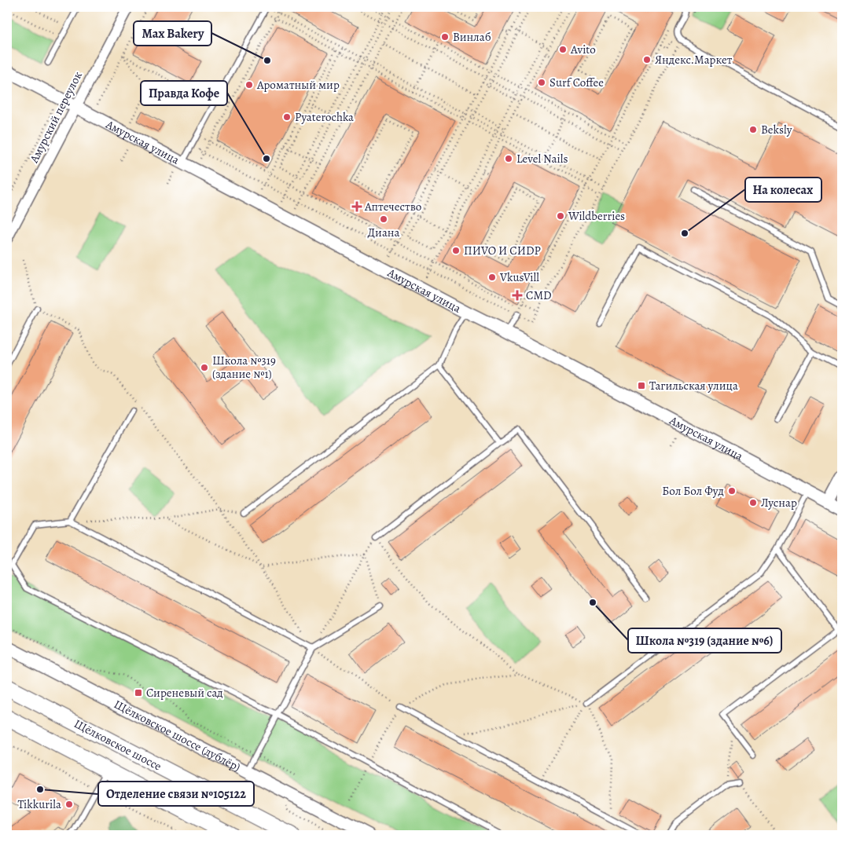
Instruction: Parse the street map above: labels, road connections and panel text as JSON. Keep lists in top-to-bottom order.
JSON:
{
  "streets": {
    "main road": ["Щёлковское шоссе"],
    "street": ["Амурский переулок", "Амурская улица", "Щёлковское шоссе (дублёр)"]
  },
  "crossings": [
    ["Амурский переулок", "Амурская улица"]
  ],
  "places": {
    "other": [
      "Винлаб",
      "Avito",
      "Яндекс.Маркет",
      "Max Bakery",
      "Surf Coffee",
      "Ароматный мир",
      "Pyaterochka",
      "Beksly",
      "Правда Кофе",
      "Level Nails",
      "Wildberries",
      "Диана",
      "На колесах",
      "ПИVO И СИDР",
      "VkusVill",
      "Школа №319 (здание №1)",
      "Бол Бол Фуд",
      "Луснар",
      "Школа №319 (здание №6)",
      "Отделение связи №105122",
      "Tikkurila"
    ],
    "health": ["Аптечество", "CMD"],
    "transit": ["Тагильская улица", "Сиреневый сад"]
  }
}
